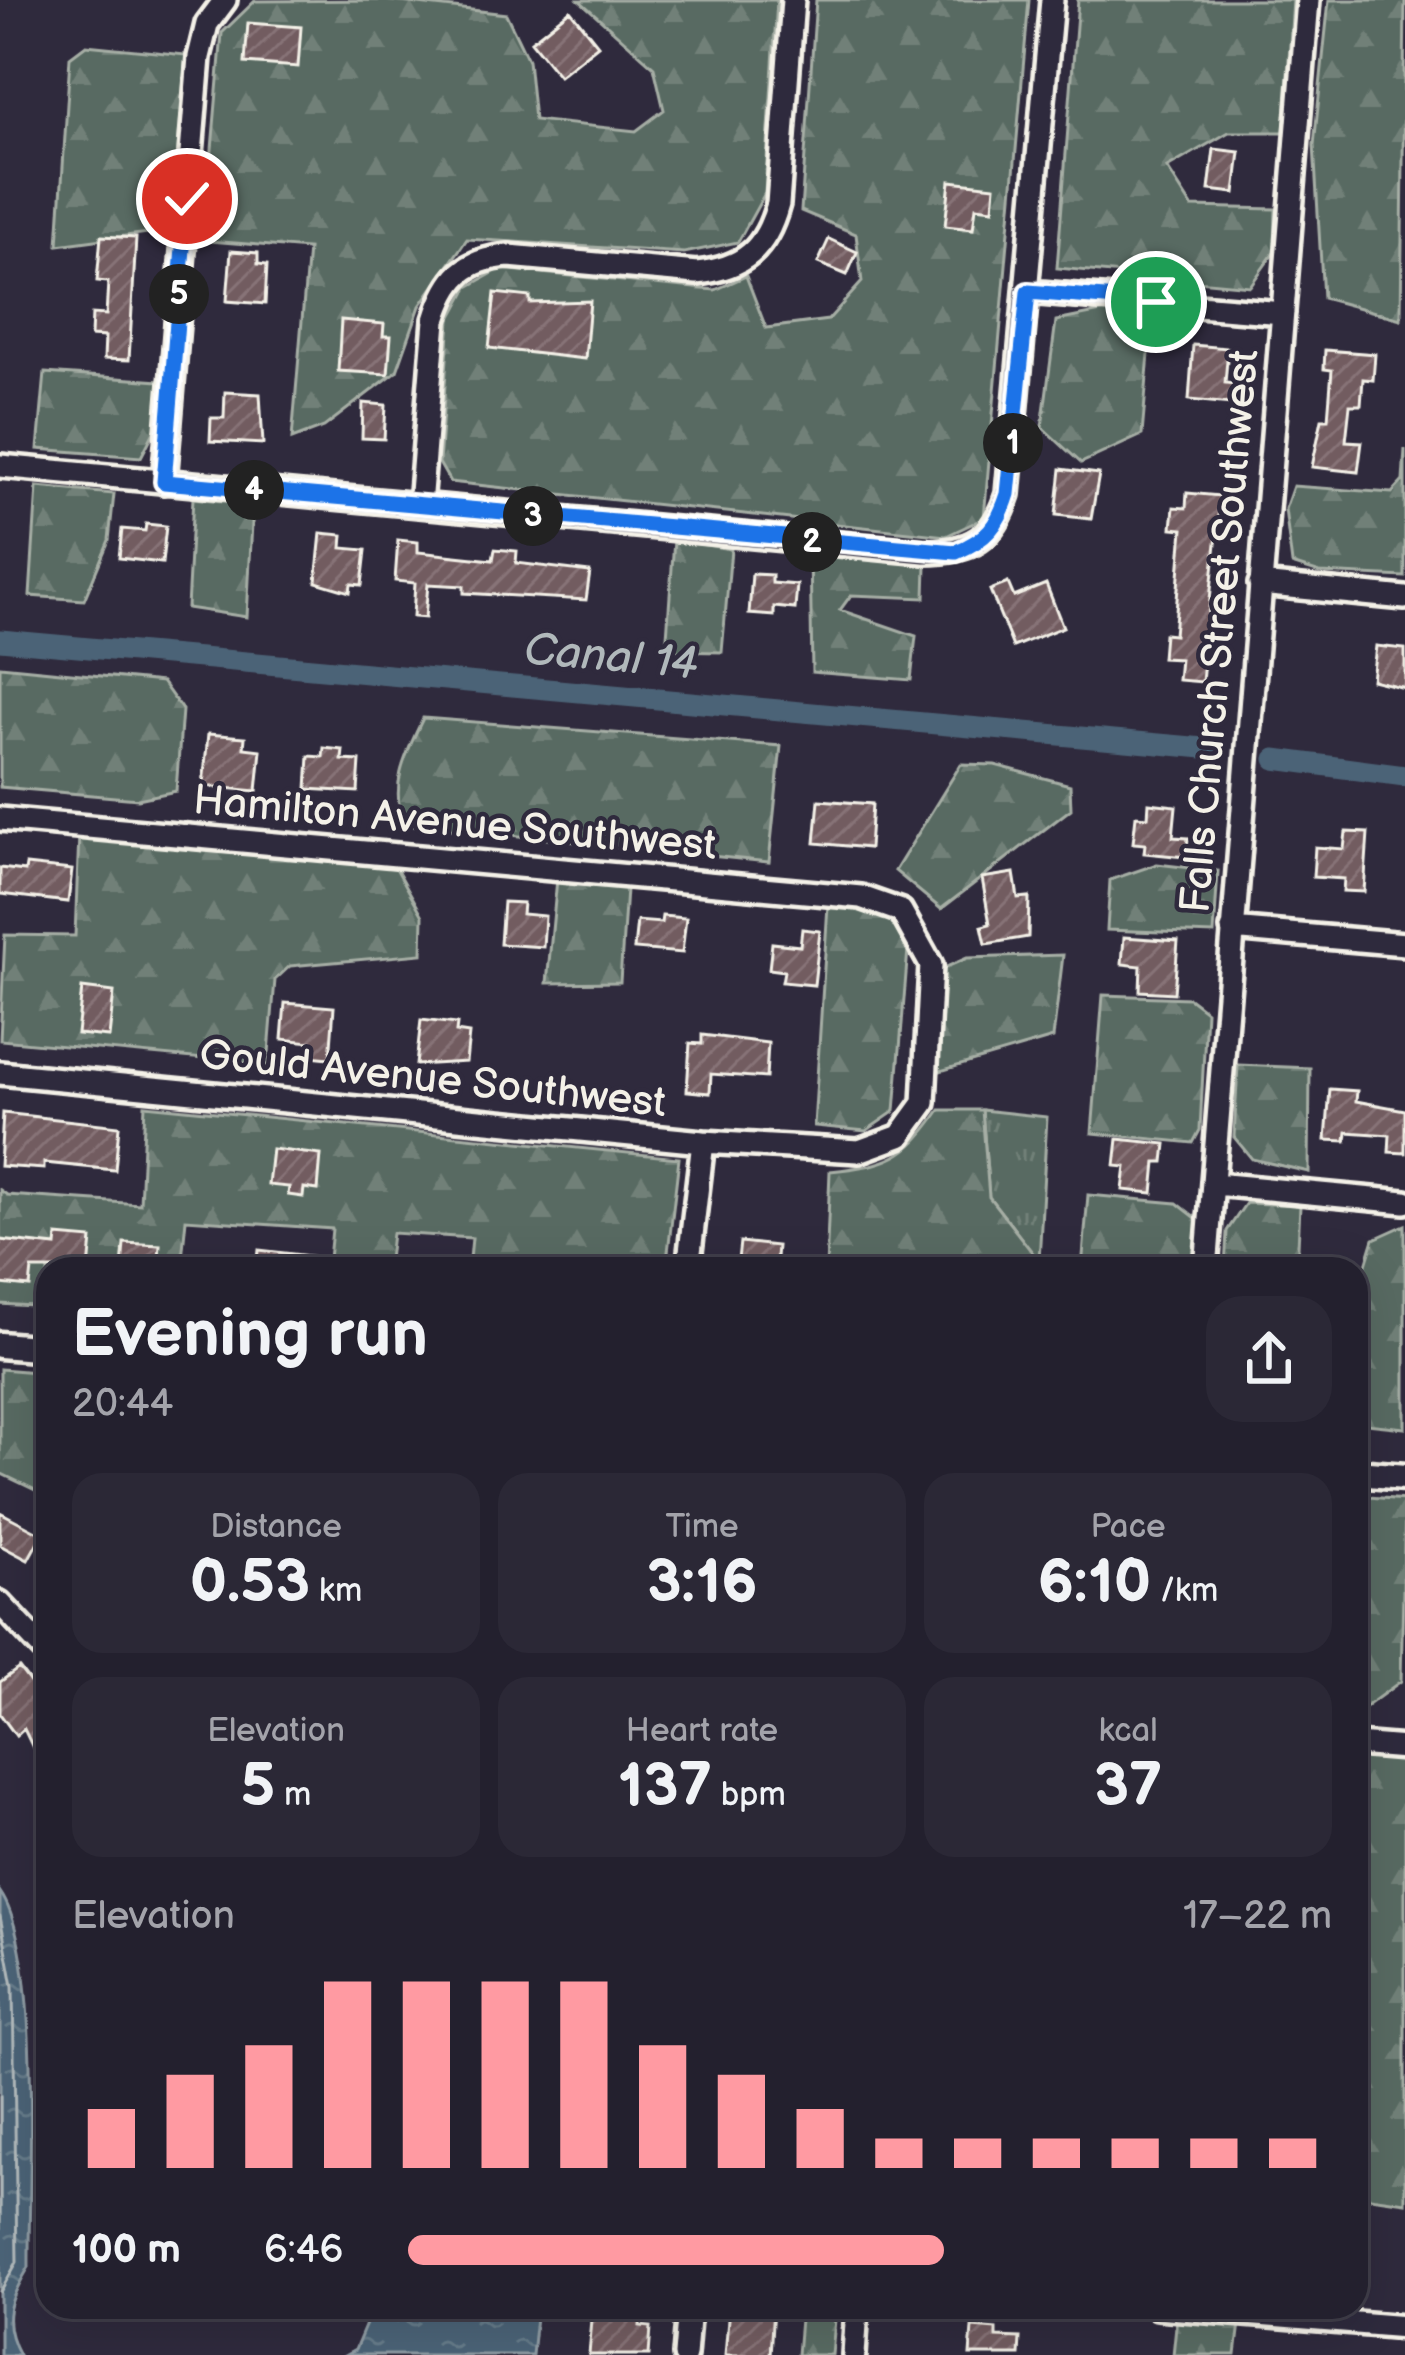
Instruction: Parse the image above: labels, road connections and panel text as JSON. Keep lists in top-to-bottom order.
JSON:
{
  "streets": {
    "street": ["Falls Church Street Southwest", "Hamilton Avenue Southwest", "Gould Avenue Southwest"]
  },
  "crossings": [
    ["Hamilton Avenue Southwest", "Gould Avenue Southwest"]
  ],
  "water": ["Canal 14"],
  "page": {
    "pins": [
      "5",
      "1",
      "4",
      "3",
      "2"
    ],
    "heading": ["Evening run", "20:44"],
    "stats": [
      ["Distance", "0.53 km"],
      ["Time", "3:16"],
      ["Pace", "6:10 /km"],
      ["Elevation", "5 m"],
      ["Heart rate", "137 bpm"],
      ["kcal", "37"]
    ],
    "chart": ["Elevation", "17–22 m"],
    "list": [
      {
        "name": "100 m",
        "note": "6:46"
      }
    ]
  }
}
